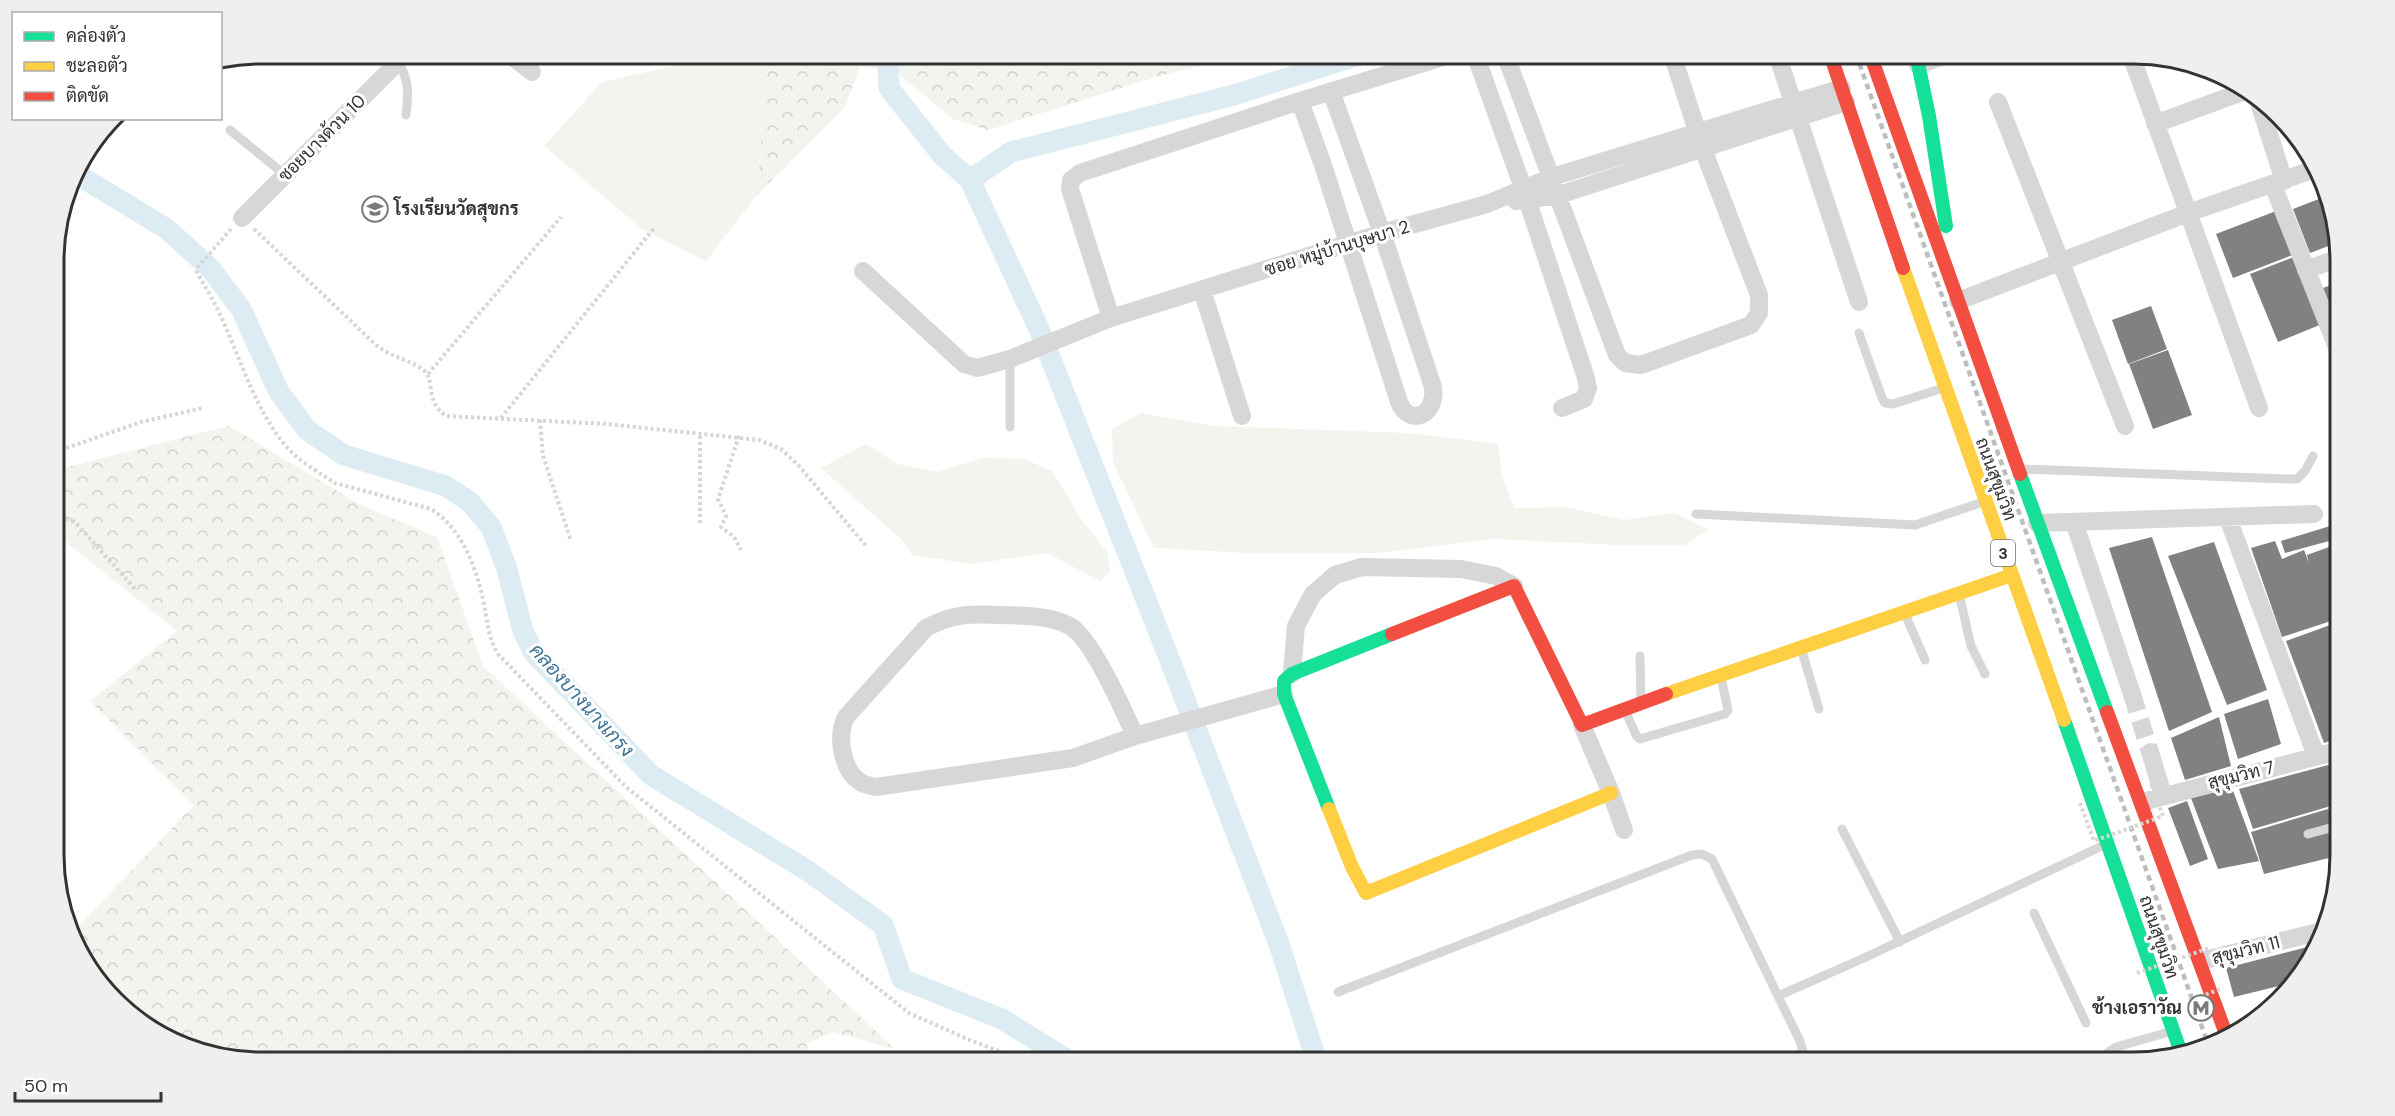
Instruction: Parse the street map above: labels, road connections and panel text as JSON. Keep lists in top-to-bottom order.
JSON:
{
  "streets": {
    "main road": ["ถนนสุขุมวิท", "3"],
    "street": [
      "ซอยบางด้วน 10",
      "ซอย หมู่บ้านบุษบา 2",
      "สุขุมวิท 7",
      "สุขุมวิท 11"
    ]
  },
  "crossings": [
    ["ซอย หมู่บ้านบุษบา 2", "ถนนสุขุมวิท"],
    ["ถนนสุขุมวิท", "สุขุมวิท 7"],
    ["ถนนสุขุมวิท", "สุขุมวิท 11"]
  ],
  "water": ["คลองบางนางเกรง"],
  "places": {
    "school or university": ["โรงเรียนวัดสุขกร"],
    "metro station": ["ช้างเอราวัณ"]
  },
  "legend": ["คล่องตัว", "ชะลอตัว", "ติดขัด"],
  "scale_bar": "50 m"
}
